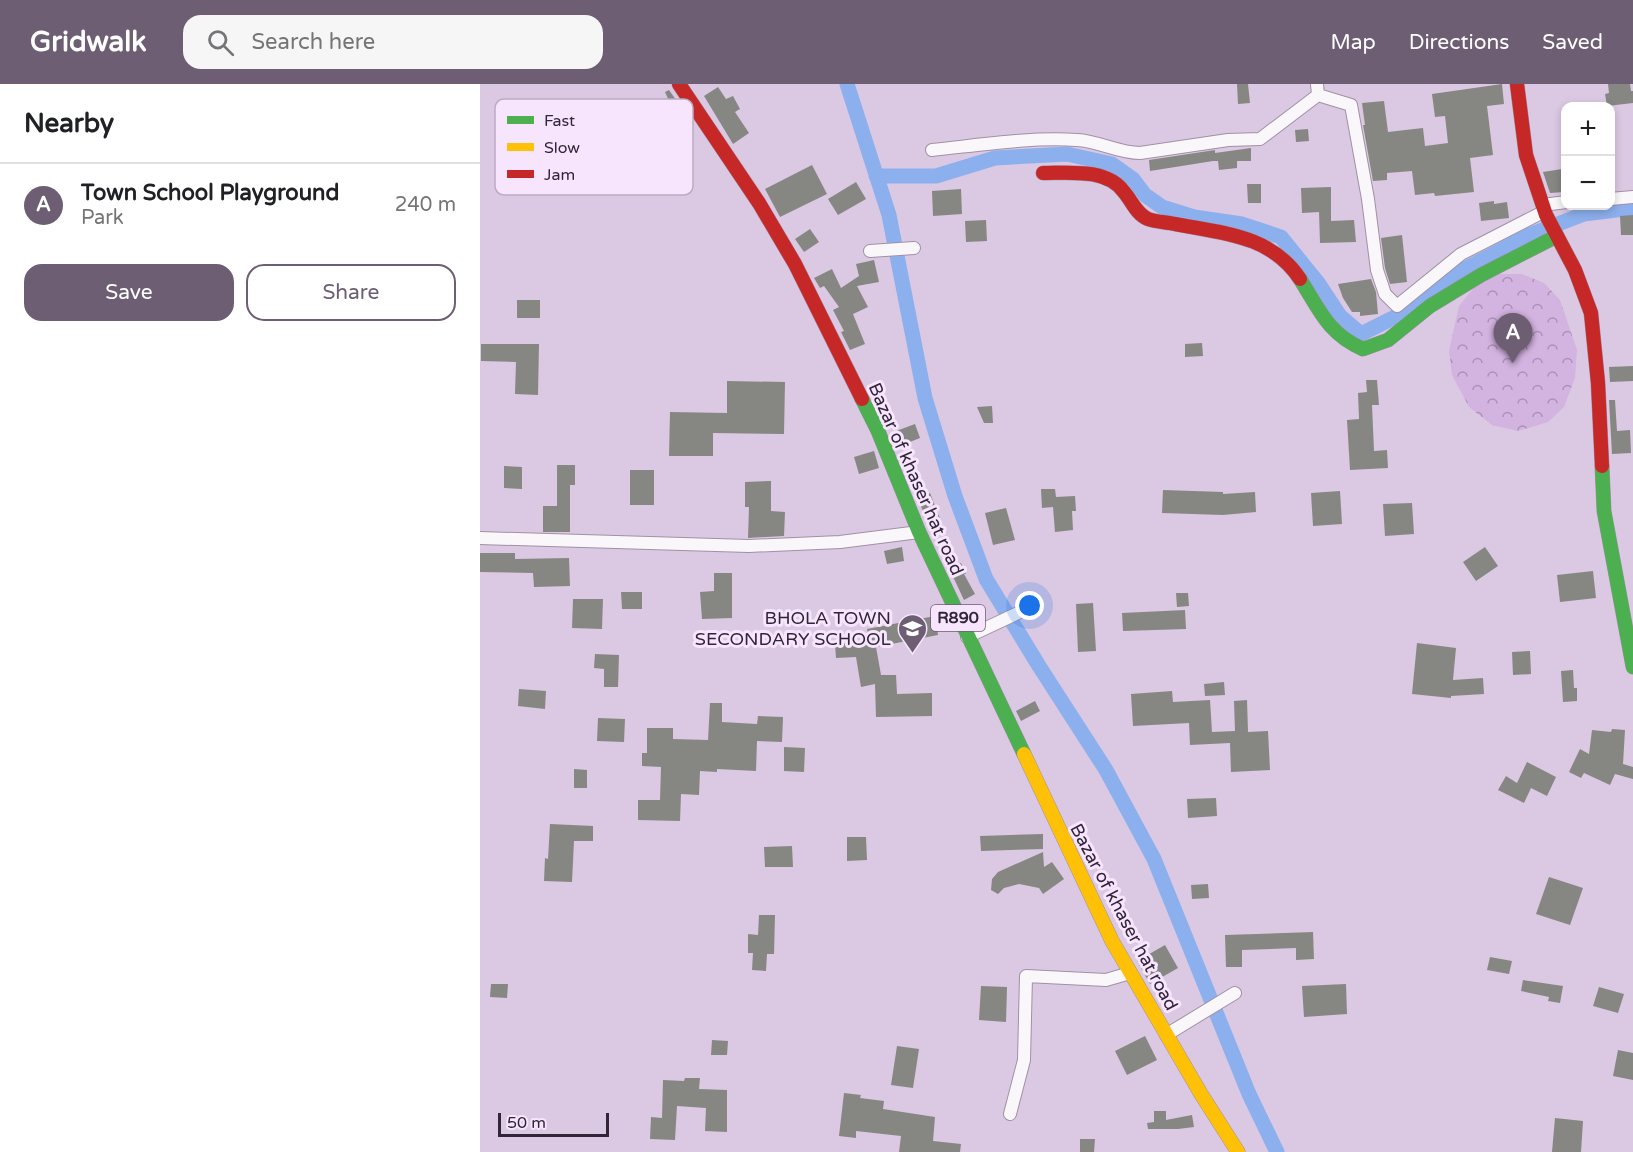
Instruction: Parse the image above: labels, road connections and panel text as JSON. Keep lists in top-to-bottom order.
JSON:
{
  "streets": {
    "main road": ["Bazar of khaser hat road", "R890"]
  },
  "places": {
    "school or university": ["BHOLA TOWN SECONDARY SCHOOL"]
  },
  "legend": ["Fast", "Slow", "Jam"],
  "scale_bar": "50 m",
  "page": {
    "header": "Gridwalk",
    "search": "Search here",
    "nav": ["Map", "Directions", "Saved"],
    "heading": "Nearby",
    "map_buttons": ["+", "−"],
    "list": [
      {
        "mark": "A",
        "name": "Town School Playground",
        "note": "Park",
        "value": "240 m"
      }
    ],
    "buttons": ["Save", "Share"],
    "pins": "A",
    "scale": "50 m"
  }
}
